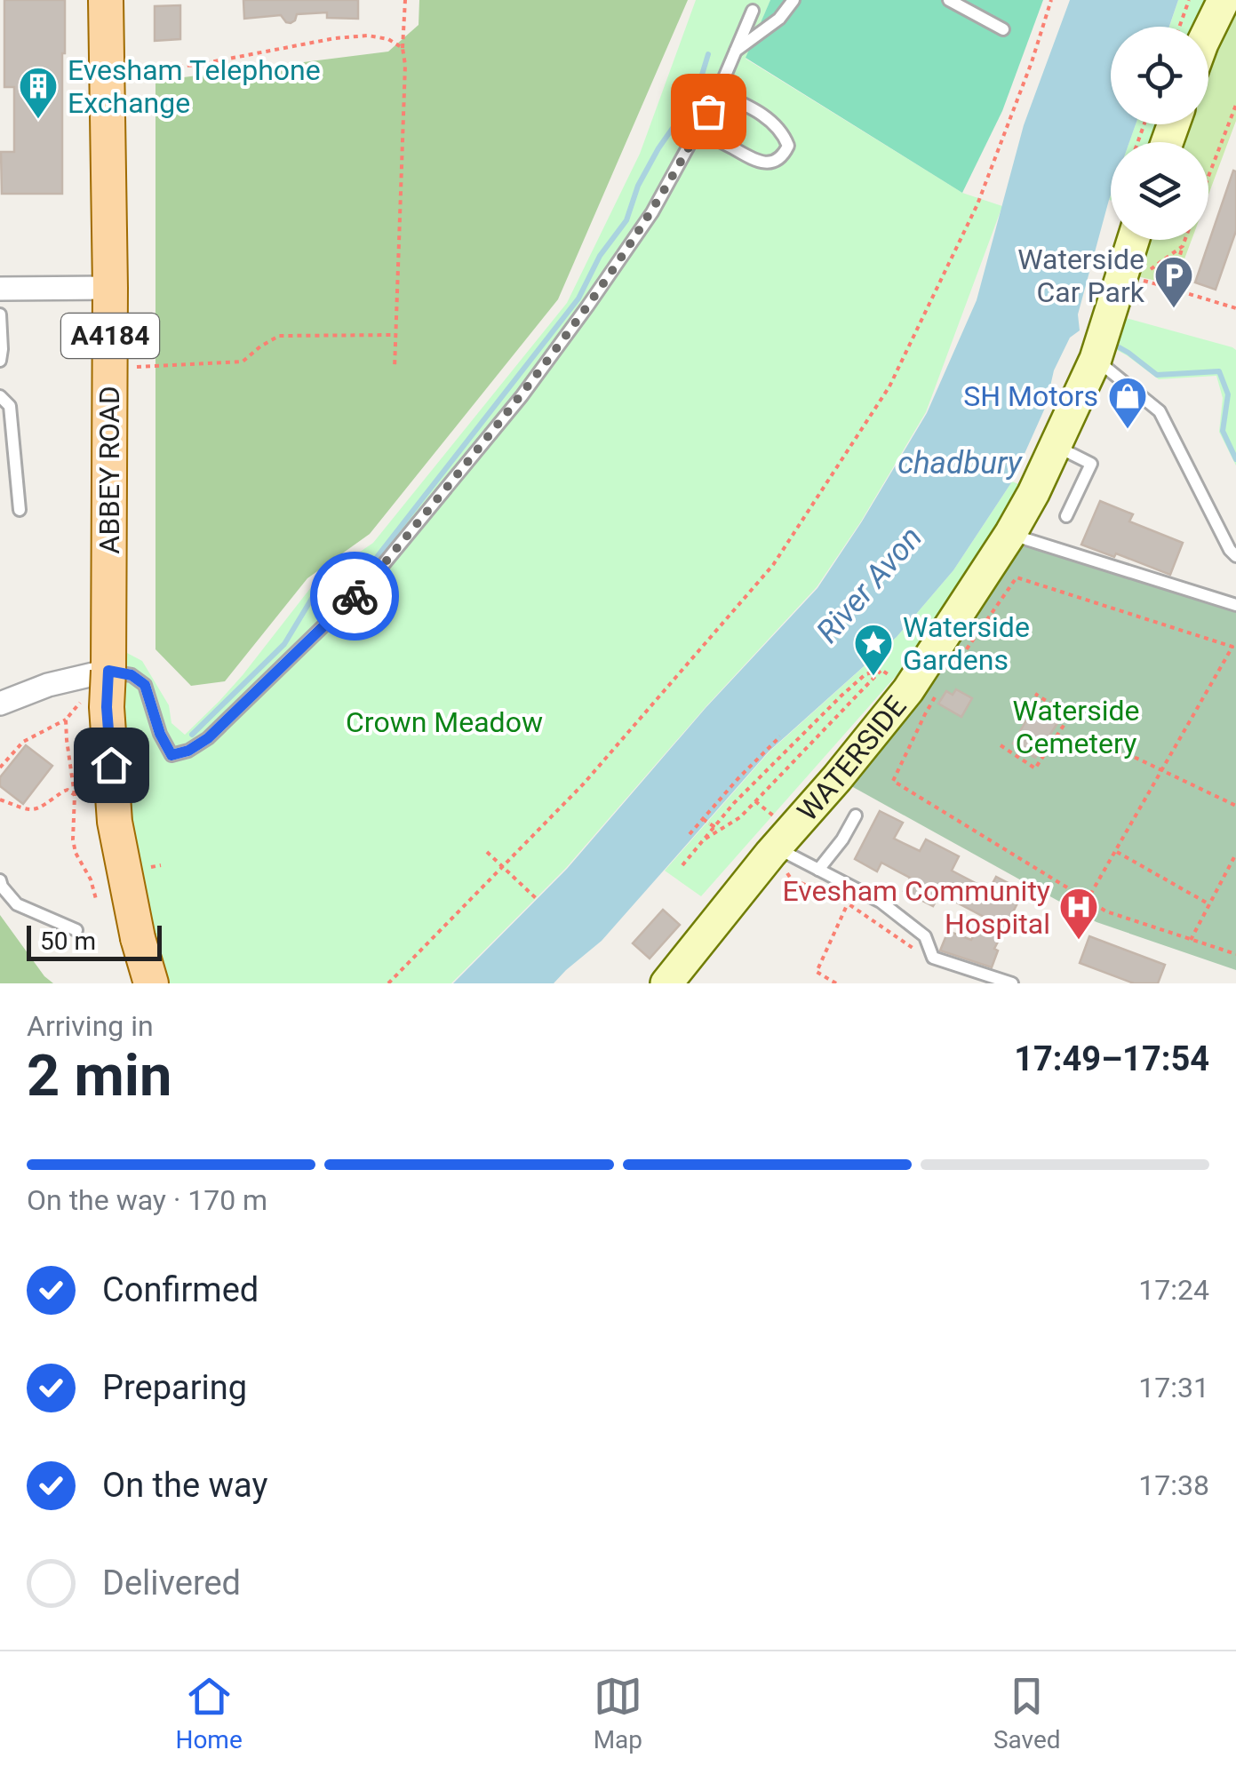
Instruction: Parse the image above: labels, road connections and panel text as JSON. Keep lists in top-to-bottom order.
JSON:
{
  "streets": {
    "main road": ["A4184", "ABBEY ROAD", "WATERSIDE"]
  },
  "water": ["chadbury", "River Avon"],
  "parks": ["Waterside Cemetery", "Crown Meadow"],
  "places": {
    "building": ["Evesham Telephone Exchange"],
    "parking": ["Waterside Car Park"],
    "shop": ["SH Motors"],
    "place": ["Waterside Gardens"],
    "hospital": ["Evesham Community Hospital"]
  },
  "scale_bar": "50 m",
  "page": {
    "scale": "50 m",
    "heading": ["2 min", "Arriving in", "17:49–17:54"],
    "bar": "On the way · 170 m",
    "list": [
      ["Confirmed", "17:24"],
      ["Preparing", "17:31"],
      ["On the way", "17:38"],
      "Delivered"
    ],
    "tabs": ["Home", "Map", "Saved"]
  }
}
